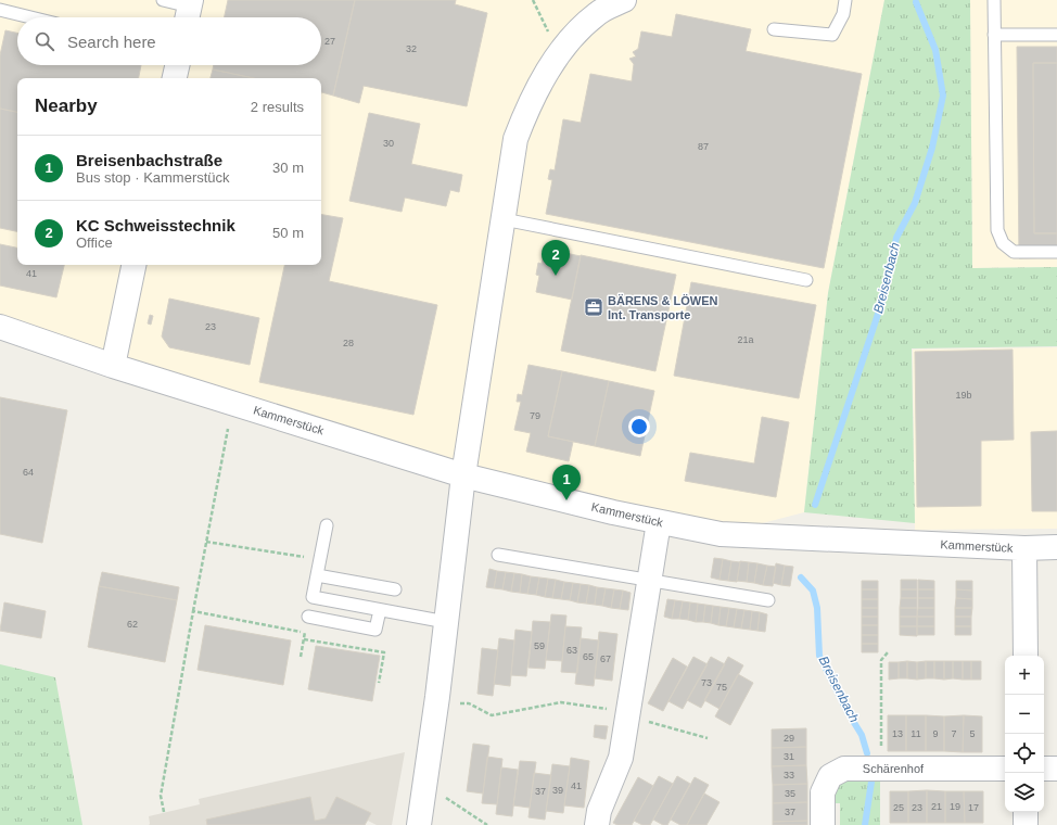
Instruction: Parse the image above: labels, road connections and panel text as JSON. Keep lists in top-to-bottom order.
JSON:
{
  "streets": {
    "street": ["Kammerstück", "Schärenhof"]
  },
  "water": ["Breisenbach"],
  "places": {
    "office": ["BÄRENS & LÖWEN Int. Transporte"]
  },
  "house_numbers": [
    "27",
    "32",
    "30",
    "87",
    "41",
    "23",
    "21a",
    "28",
    "19b",
    "79",
    "64",
    "62",
    "59",
    "63",
    "65",
    "67",
    "73",
    "75",
    "13",
    "11",
    "9",
    "7",
    "5",
    "29",
    "31",
    "33",
    "41",
    "39",
    "37",
    "35",
    "21",
    "19",
    "25",
    "23",
    "17",
    "37"
  ],
  "page": {
    "search": "Search here",
    "heading": ["Nearby", "2 results"],
    "list": [
      {
        "mark": "1",
        "name": "Breisenbachstraße",
        "note": "Bus stop · Kammerstück",
        "value": "30 m"
      },
      {
        "mark": "2",
        "name": "KC Schweisstechnik",
        "note": "Office",
        "value": "50 m"
      }
    ],
    "pins": ["2", "1"],
    "map_buttons": ["+", "−"]
  }
}
